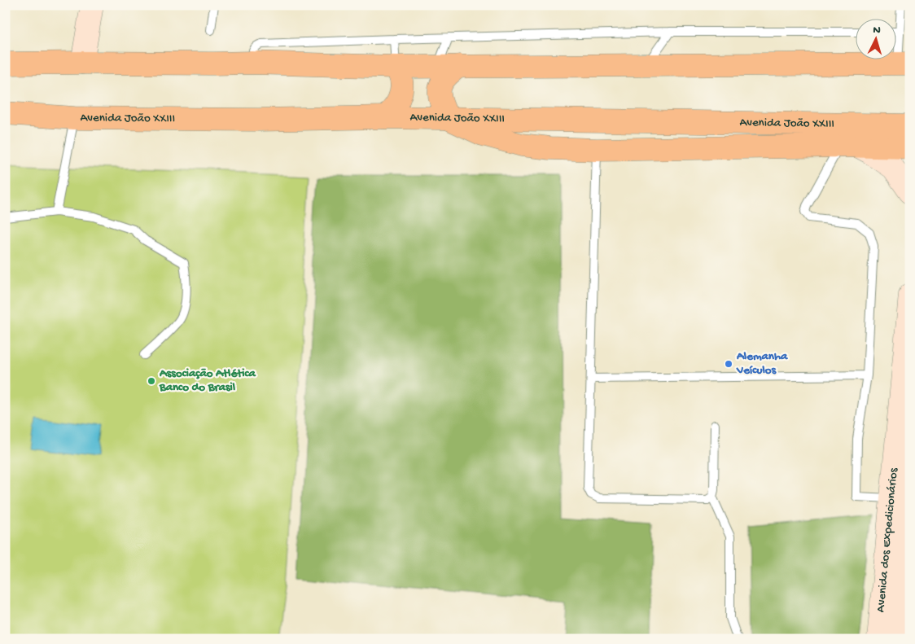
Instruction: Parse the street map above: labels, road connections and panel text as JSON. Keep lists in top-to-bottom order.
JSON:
{
  "streets": {
    "main road": ["Avenida João XXIII", "Avenida dos Expedicionários"]
  },
  "places": ["Alemanha Veículos", "Associação Atlética Banco do Brasil"],
  "north": "top"
}
